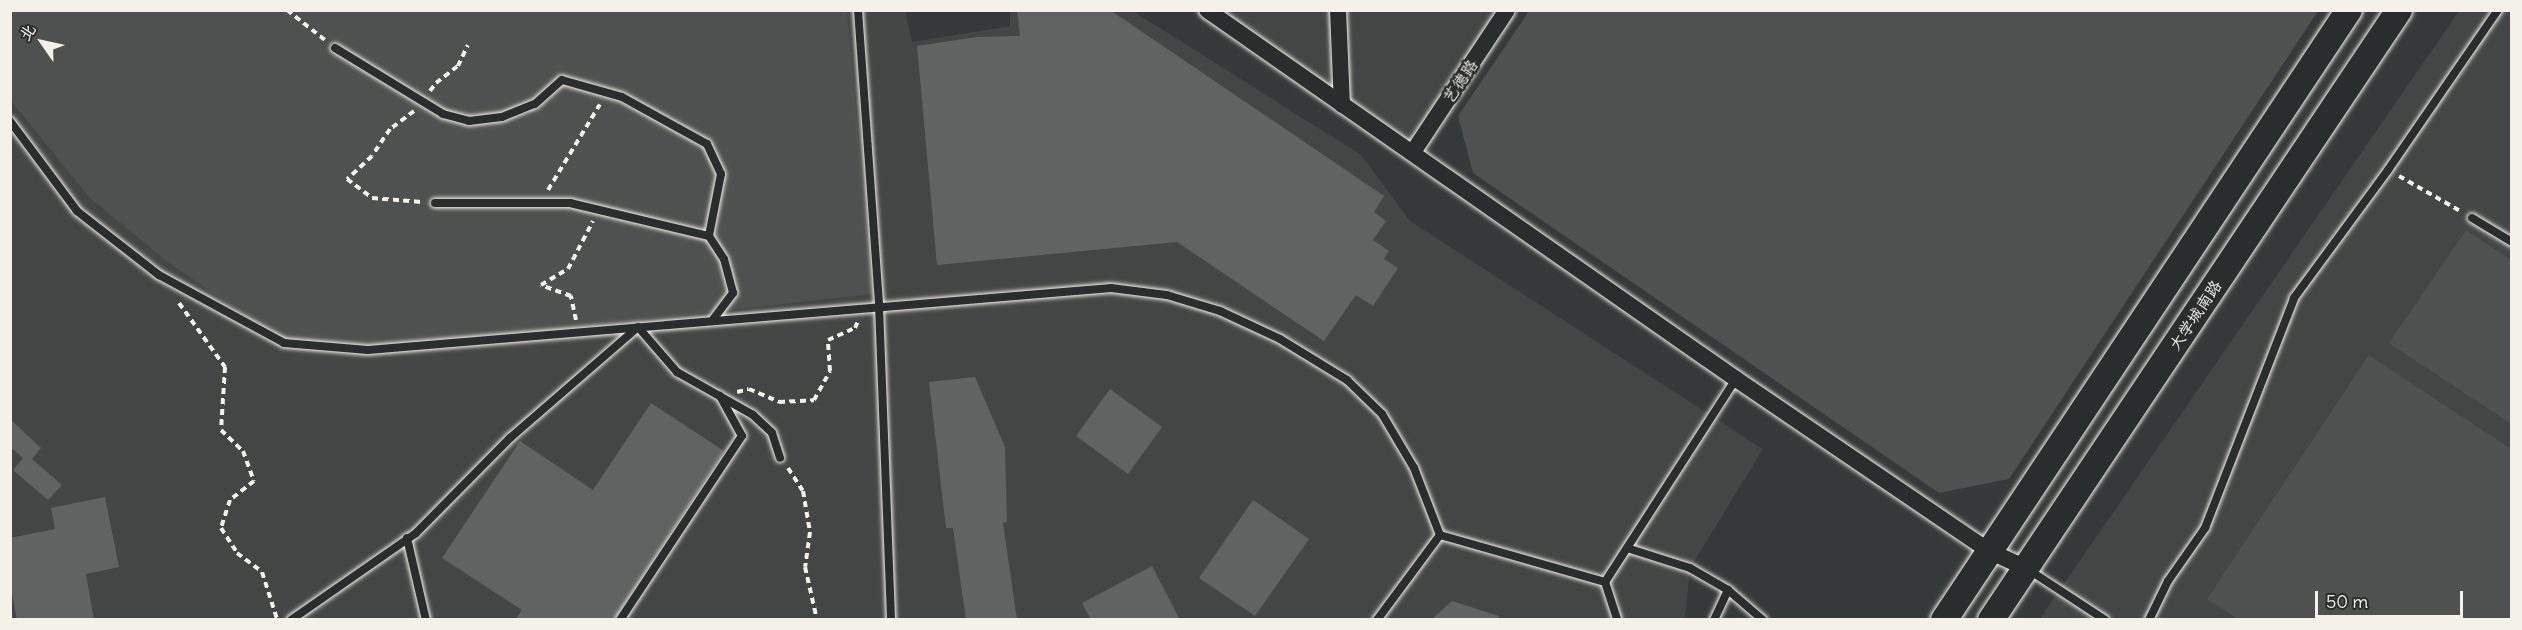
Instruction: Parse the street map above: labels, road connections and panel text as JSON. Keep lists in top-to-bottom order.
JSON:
{
  "streets": {
    "main road": ["大学城南路"],
    "street": ["艺德路"]
  },
  "scale_bar": "50 m",
  "north": "top left"
}
